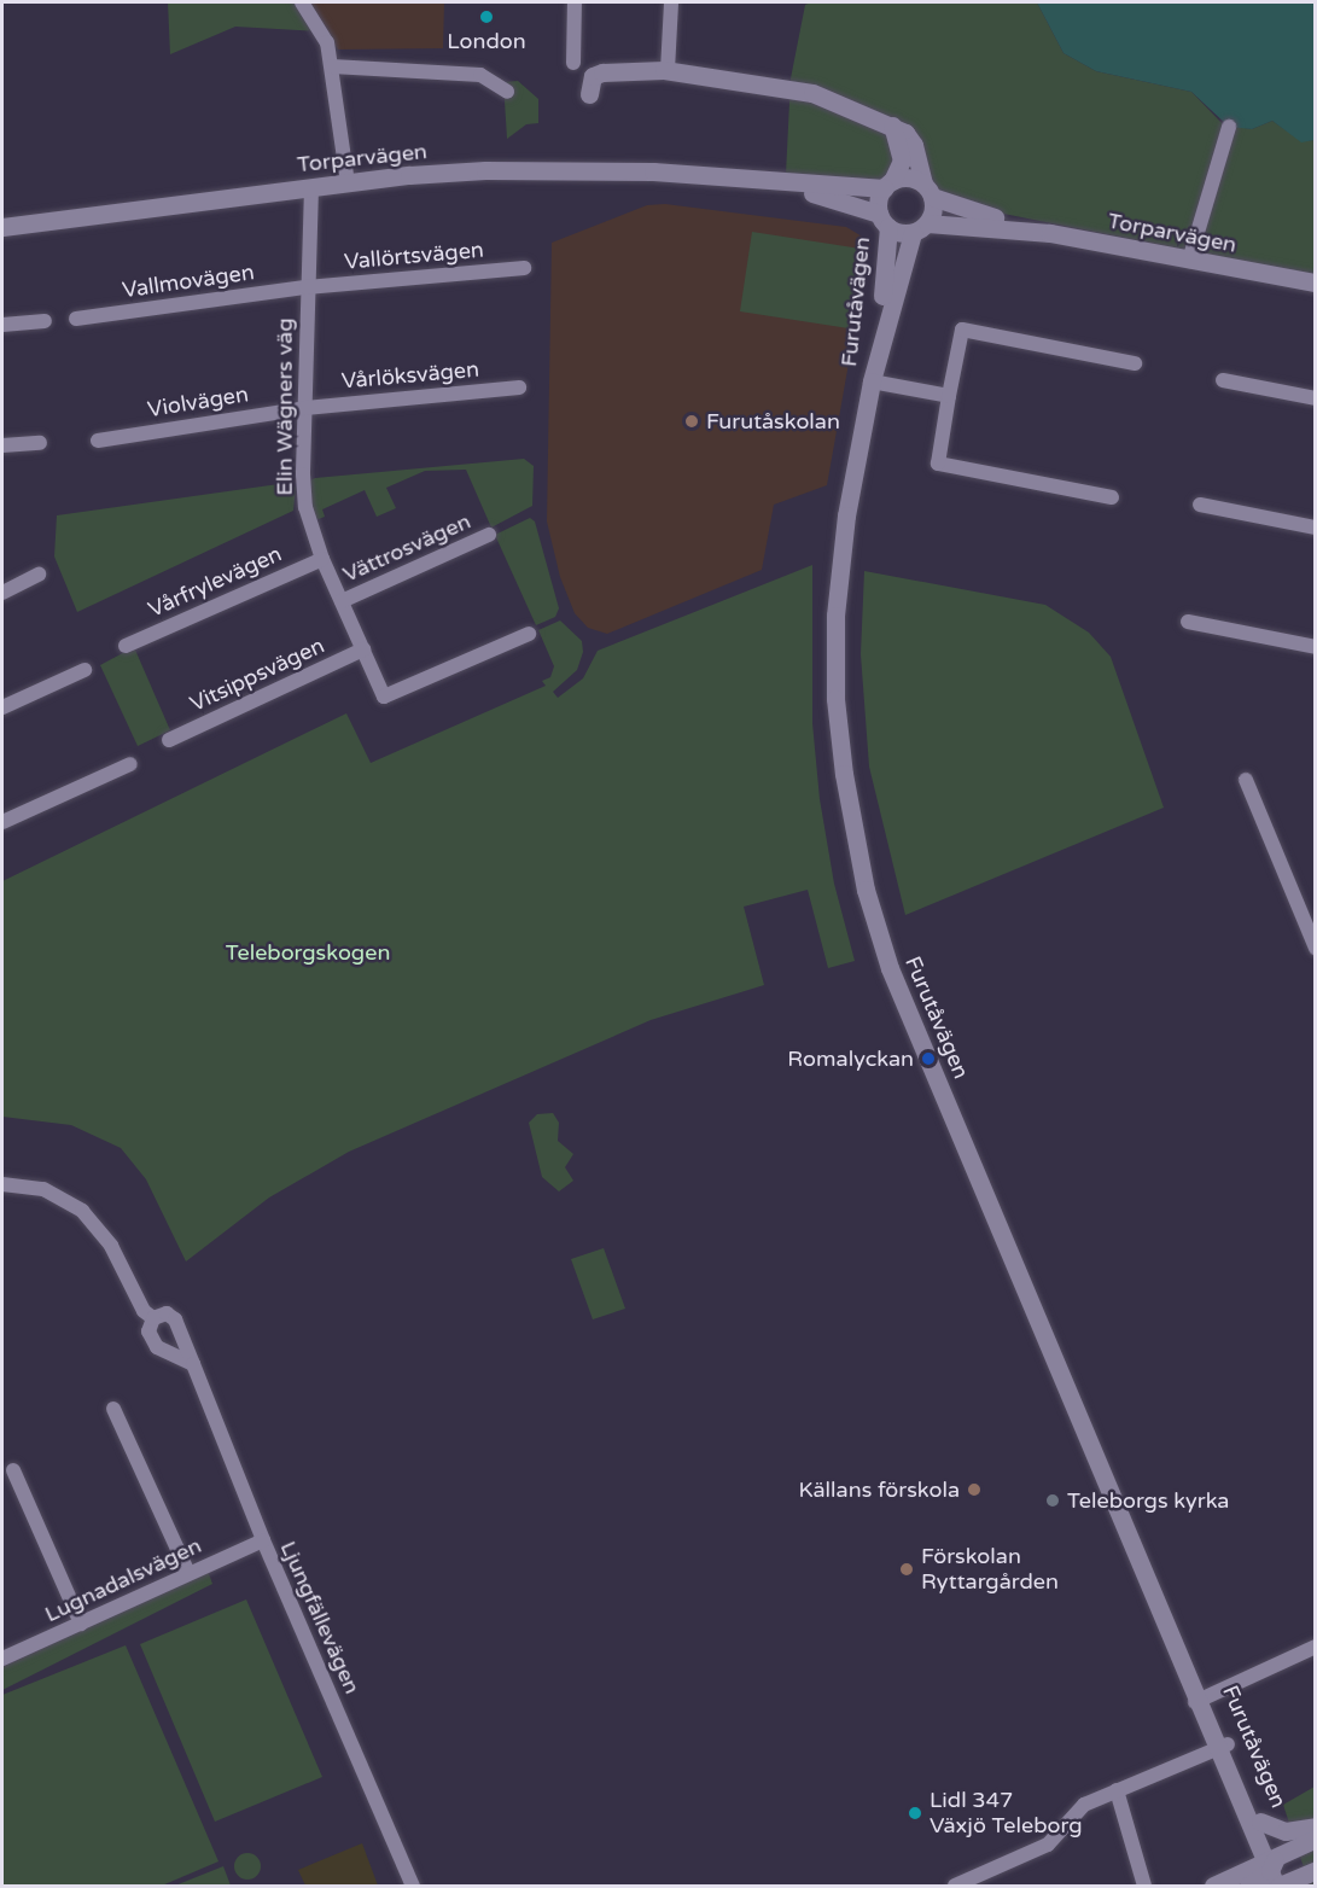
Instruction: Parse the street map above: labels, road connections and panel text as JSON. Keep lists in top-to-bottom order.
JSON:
{
  "streets": {
    "street": [
      "Torparvägen",
      "Vallörtsvägen",
      "Vallmovägen",
      "Furutåvägen",
      "Vårlöksvägen",
      "Violvägen",
      "Elin Wägners väg",
      "Vättrosvägen",
      "Vårfrylevägen",
      "Vitsippsvägen",
      "Lugnadalsvägen",
      "Ljungfällevägen"
    ]
  },
  "crossings": [
    ["Torparvägen", "Furutåvägen"],
    ["Torparvägen", "Elin Wägners väg"],
    ["Vallörtsvägen", "Vallmovägen"],
    ["Vallörtsvägen", "Elin Wägners väg"],
    ["Vallmovägen", "Elin Wägners väg"],
    ["Vårlöksvägen", "Violvägen"],
    ["Vårlöksvägen", "Elin Wägners väg"],
    ["Violvägen", "Elin Wägners väg"],
    ["Elin Wägners väg", "Vättrosvägen"],
    ["Elin Wägners väg", "Vårfrylevägen"],
    ["Elin Wägners väg", "Vitsippsvägen"],
    ["Lugnadalsvägen", "Ljungfällevägen"]
  ],
  "parks": ["Teleborgskogen"],
  "places": [
    "London",
    "Furutåskolan",
    "Romalyckan",
    "Källans förskola",
    "Teleborgs kyrka",
    "Förskolan Ryttargården",
    "Lidl 347 Växjö Teleborg"
  ]
}
